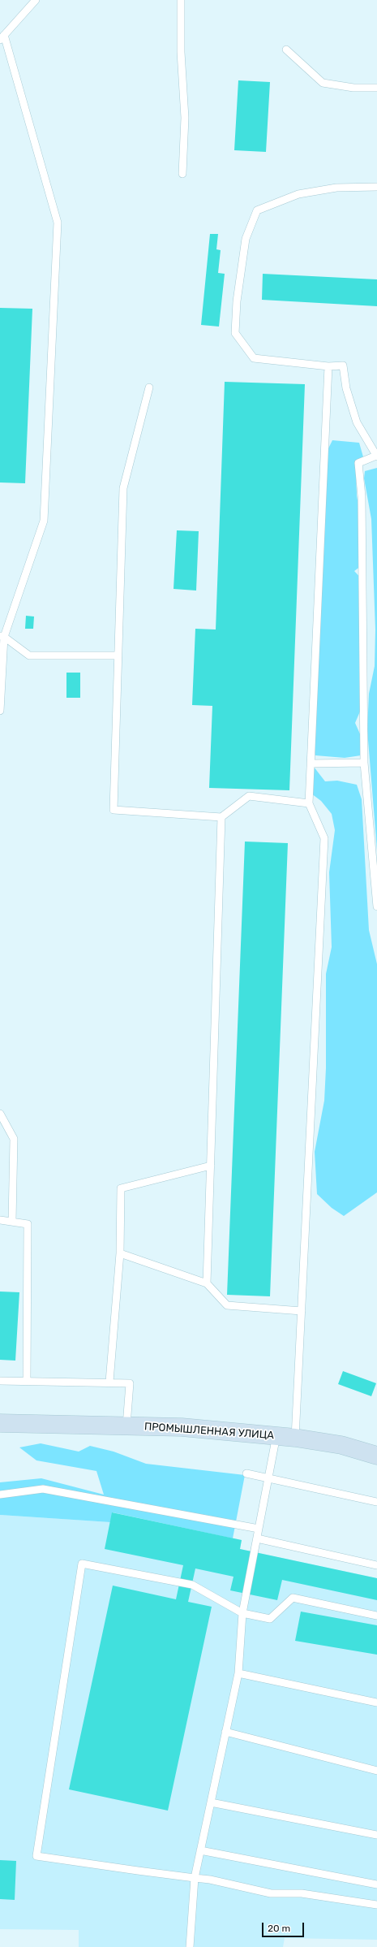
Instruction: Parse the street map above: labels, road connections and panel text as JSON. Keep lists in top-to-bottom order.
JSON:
{
  "streets": {
    "street": ["ПРОМЫШЛЕННАЯ УЛИЦА"]
  },
  "scale_bar": "20 m"
}
